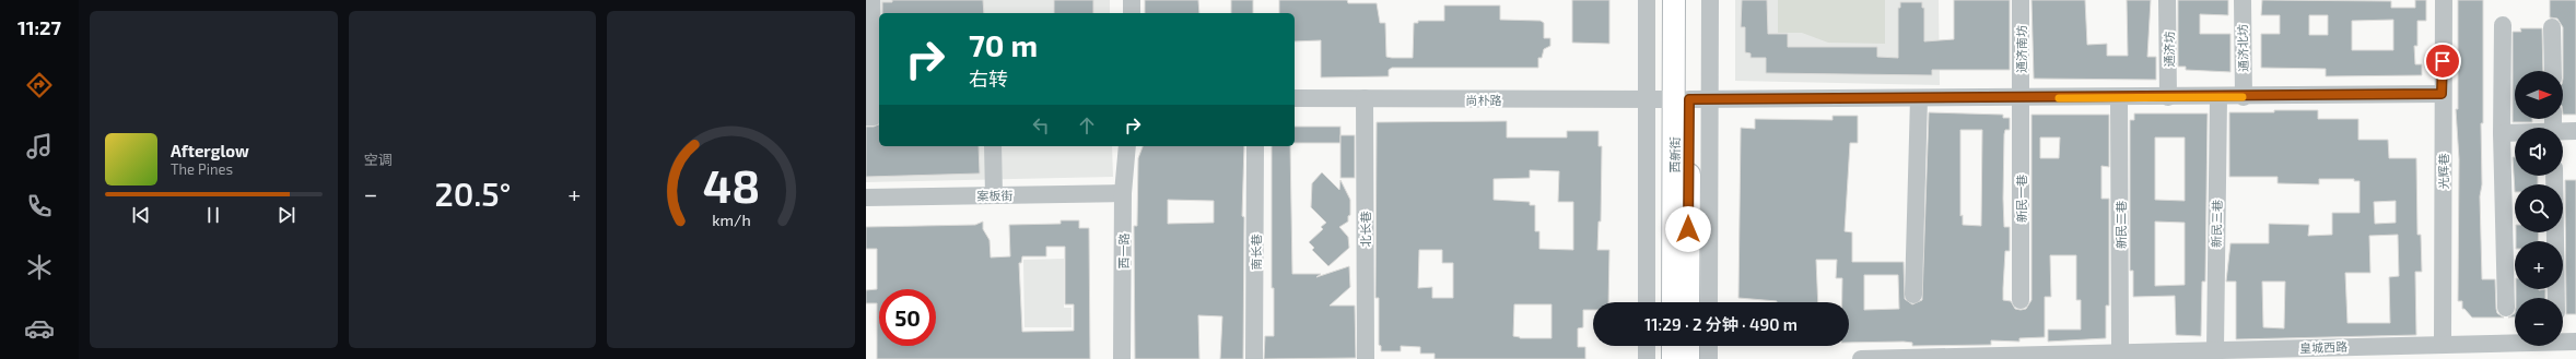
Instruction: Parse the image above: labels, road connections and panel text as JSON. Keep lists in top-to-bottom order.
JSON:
{
  "streets": {
    "main road": ["西新街"],
    "street": [
      "通济北坊",
      "通济南坊",
      "通济坊",
      "尚朴路",
      "光辉巷",
      "案板街",
      "新民一巷",
      "新民三巷",
      "新民二巷",
      "北长巷",
      "西一路",
      "南长巷",
      "皇城西路"
    ]
  },
  "crossings": [
    ["通济北坊", "尚朴路"],
    ["通济南坊", "尚朴路"],
    ["通济南坊", "新民一巷"],
    ["通济坊", "尚朴路"],
    ["尚朴路", "西新街"],
    ["尚朴路", "光辉巷"],
    ["尚朴路", "新民一巷"],
    ["尚朴路", "新民三巷"],
    ["尚朴路", "新民二巷"],
    ["尚朴路", "北长巷"],
    ["光辉巷", "皇城西路"],
    ["案板街", "西一路"],
    ["新民三巷", "皇城西路"],
    ["新民二巷", "皇城西路"]
  ],
  "north": "right",
  "page": {
    "tabs": "11:27",
    "tile": "空调",
    "turn": ["70 m", "右转"],
    "map_buttons": ["+", "−"],
    "song": ["Afterglow", "The Pines"],
    "heat": ["−", "20.5°", "+"],
    "limit": "50",
    "trip": "11:29 · 2 分钟 · 490 m",
    "gauge": ["48", "km/h"]
  }
}
